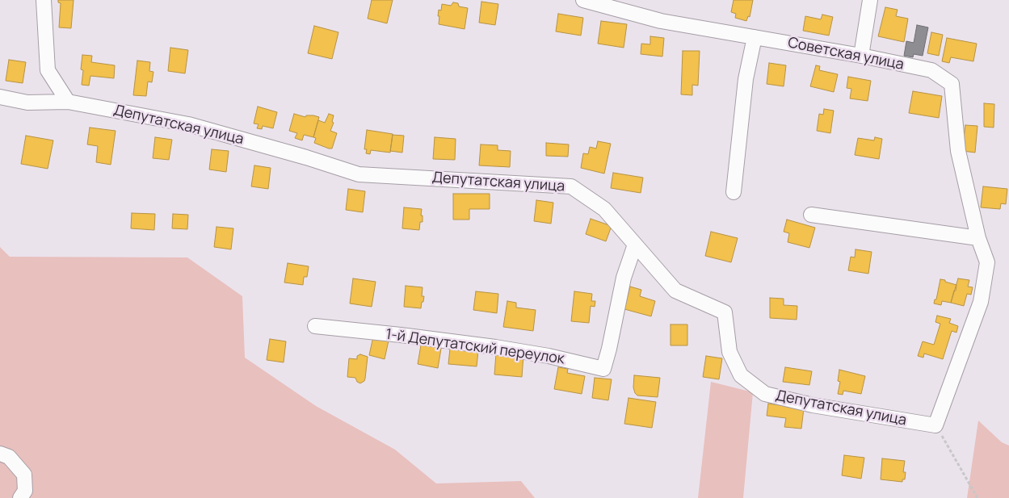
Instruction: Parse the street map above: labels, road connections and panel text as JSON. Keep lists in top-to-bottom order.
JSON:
{
  "streets": {
    "street": ["Советская улица", "Депутатская улица", "1-й Депутатский переулок"]
  },
  "crossings": [
    ["Депутатская улица", "1-й Депутатский переулок"]
  ]
}
